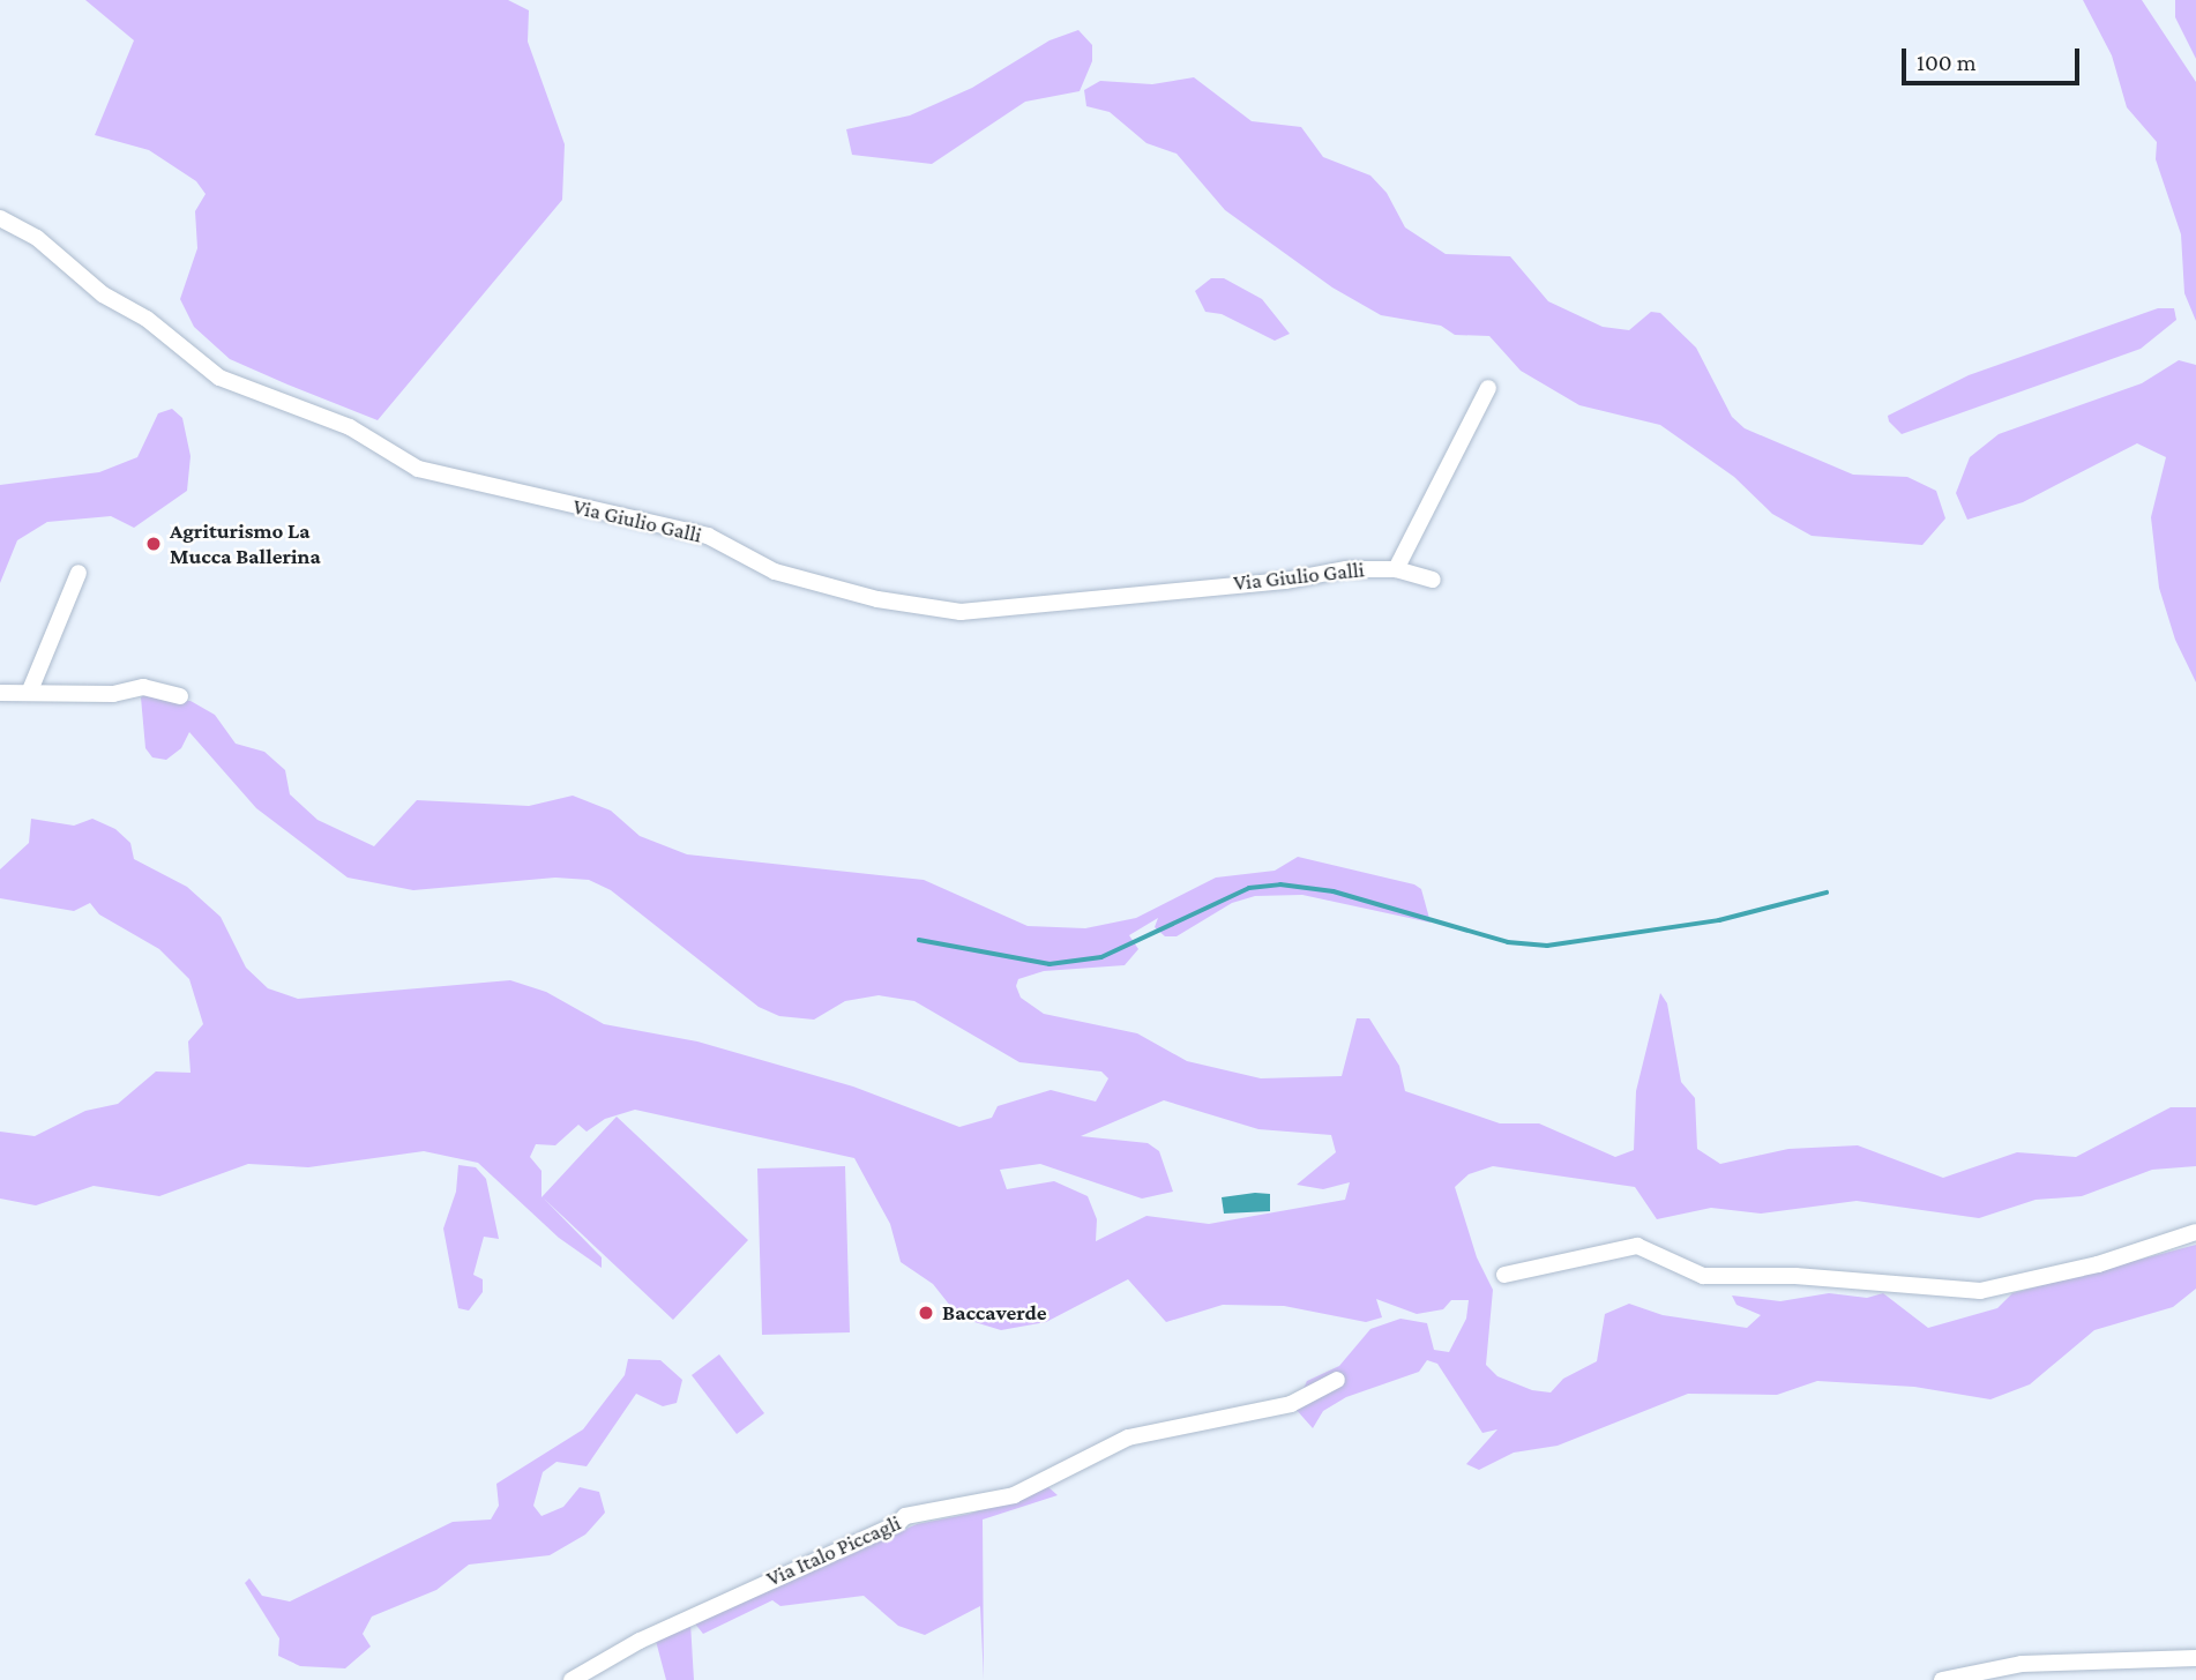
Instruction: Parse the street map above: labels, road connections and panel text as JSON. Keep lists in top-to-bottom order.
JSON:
{
  "streets": {
    "street": ["Via Giulio Galli", "Via Italo Piccagli"]
  },
  "places": ["Agriturismo La Mucca Ballerina", "Baccaverde"],
  "scale_bar": "100 m"
}
